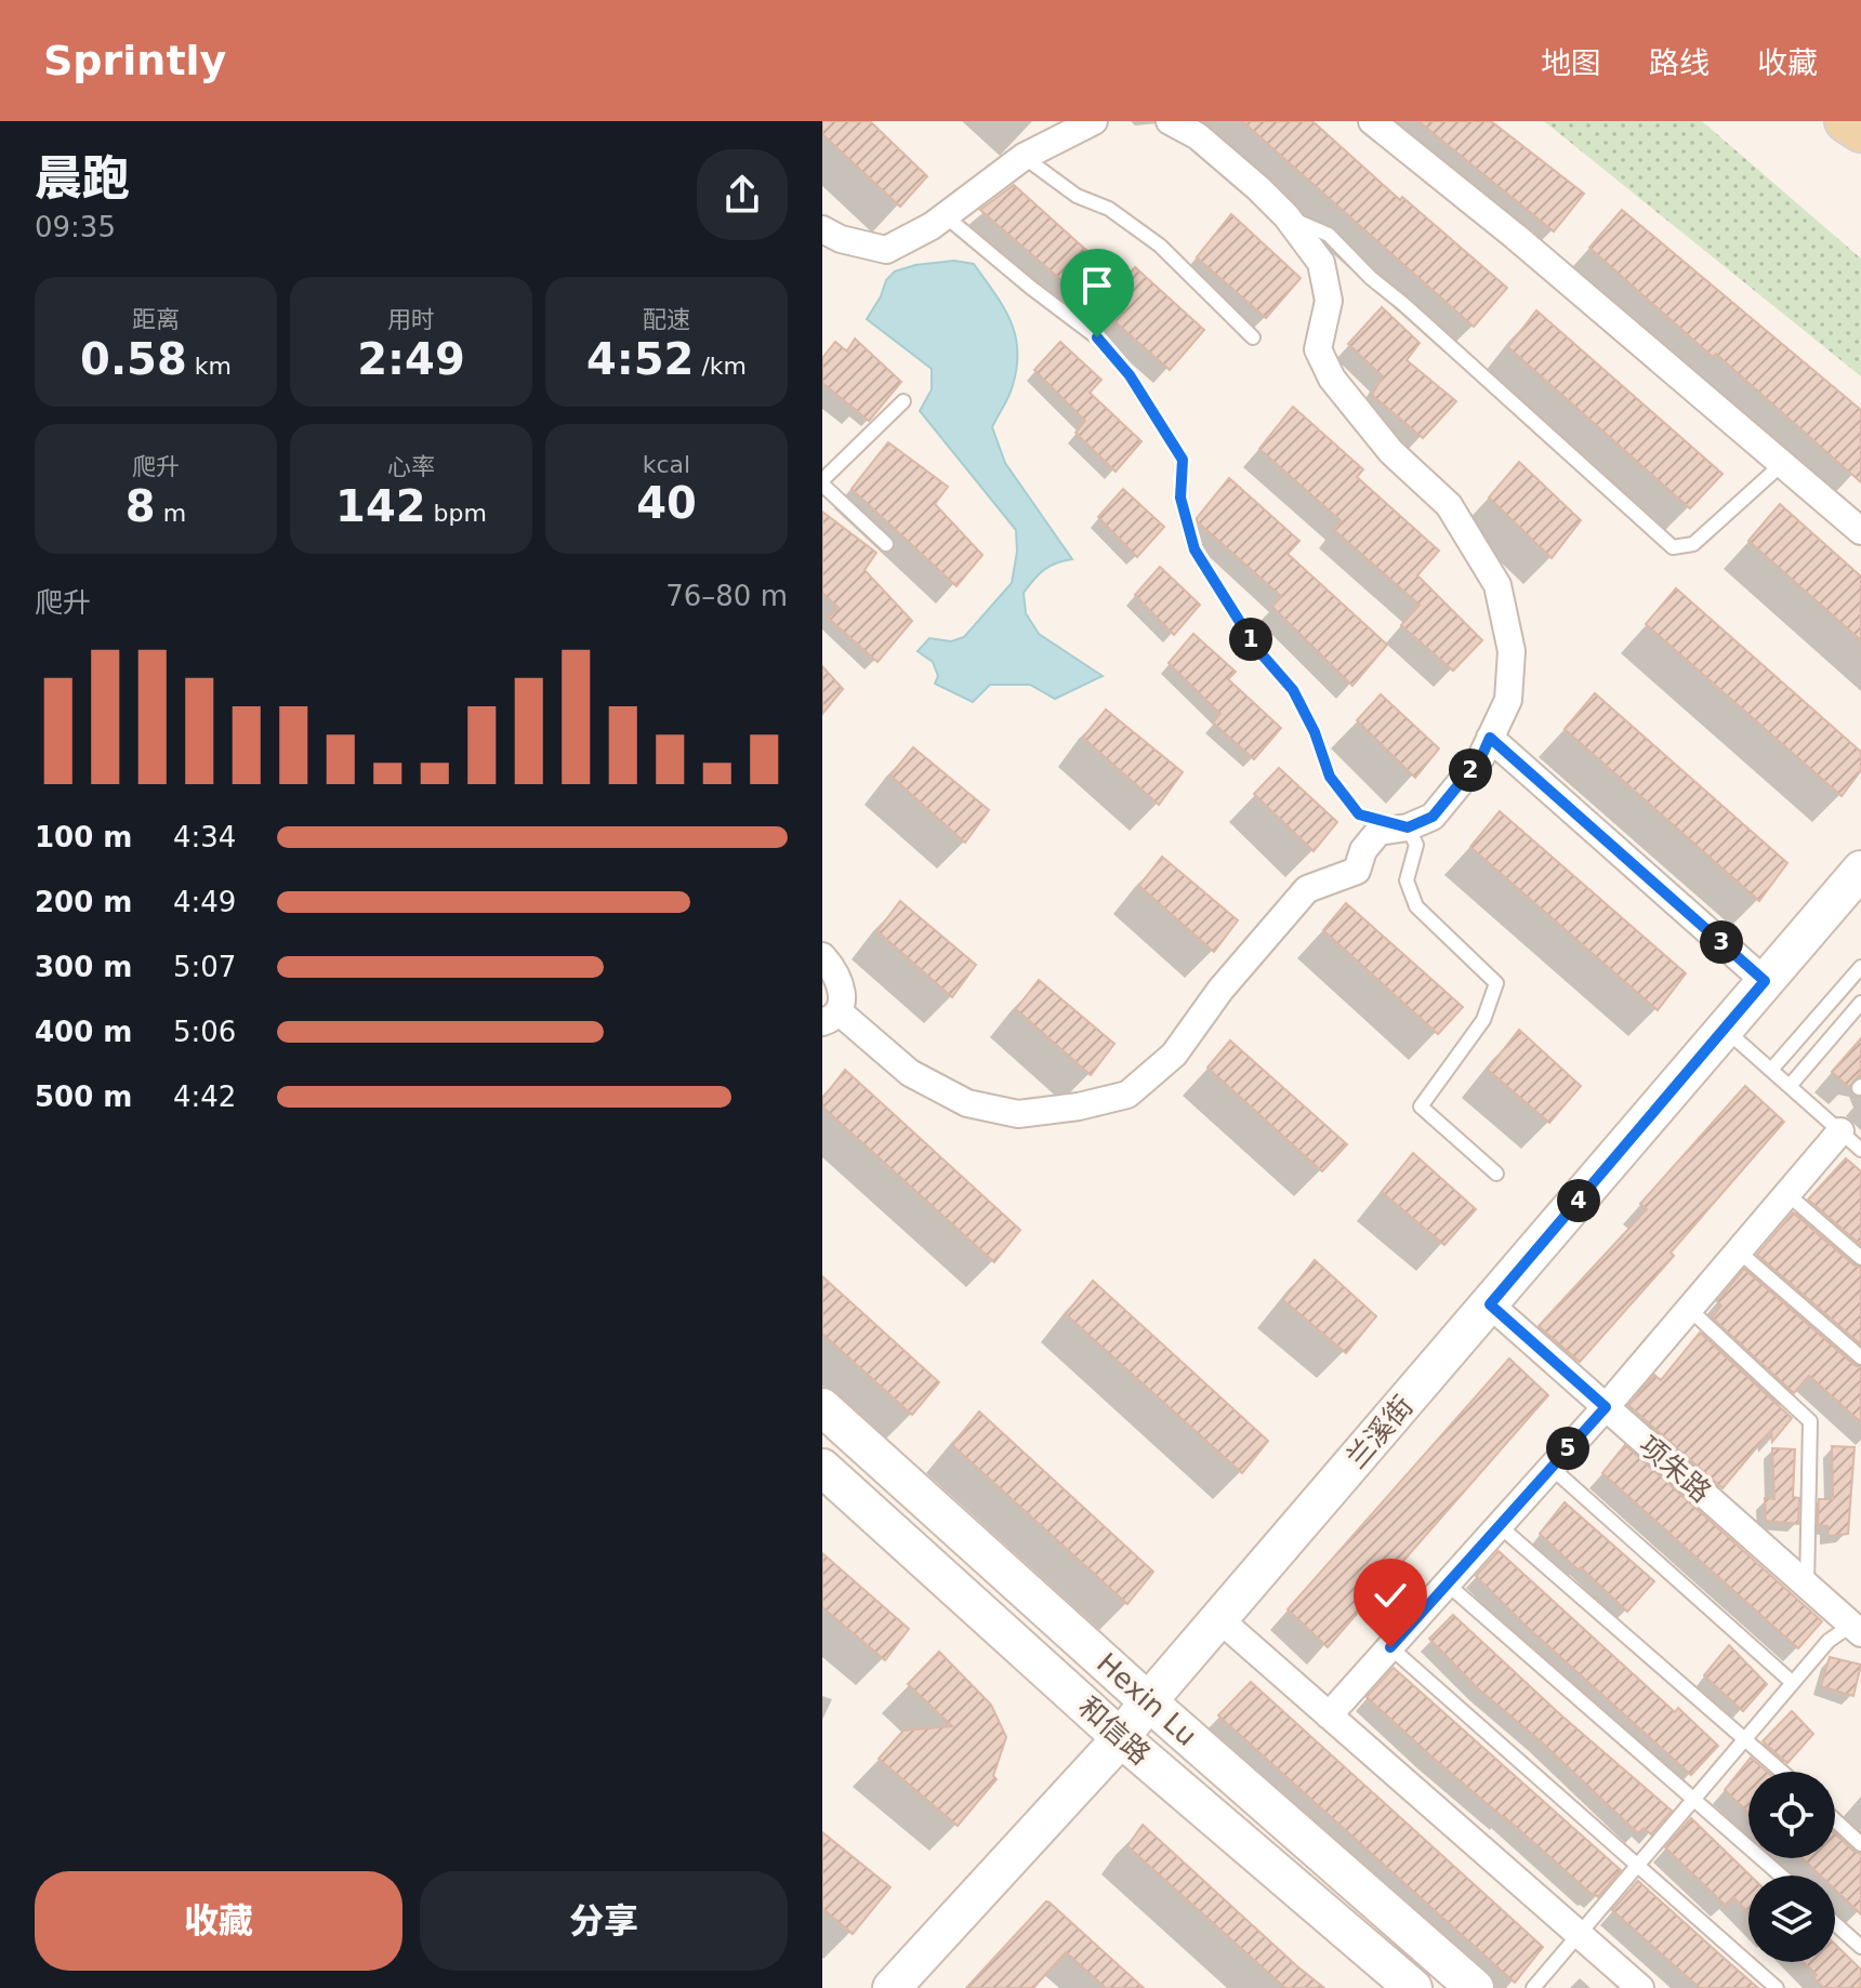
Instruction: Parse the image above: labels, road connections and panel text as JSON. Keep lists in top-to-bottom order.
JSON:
{
  "streets": {
    "street": [
      "兰溪街",
      "项朱路",
      "Hexin Lu",
      "和信路"
    ]
  },
  "crossings": [
    ["兰溪街", "项朱路"],
    ["兰溪街", "Hexin Lu"],
    ["兰溪街", "和信路"]
  ],
  "page": {
    "header": "Sprintly",
    "nav": ["地图", "路线", "收藏"],
    "heading": ["晨跑", "09:35"],
    "stats": [
      ["距离", "0.58 km"],
      ["用时", "2:49"],
      ["配速", "4:52 /km"],
      ["爬升", "8 m"],
      ["心率", "142 bpm"],
      ["kcal", "40"]
    ],
    "chart": ["爬升", "76–80 m"],
    "pins": [
      "1",
      "2",
      "3",
      "4",
      "5"
    ],
    "list": [
      {
        "name": "100 m",
        "note": "4:34"
      },
      {
        "name": "200 m",
        "note": "4:49"
      },
      {
        "name": "300 m",
        "note": "5:07"
      },
      {
        "name": "400 m",
        "note": "5:06"
      },
      {
        "name": "500 m",
        "note": "4:42"
      }
    ],
    "buttons": ["收藏", "分享"]
  }
}
